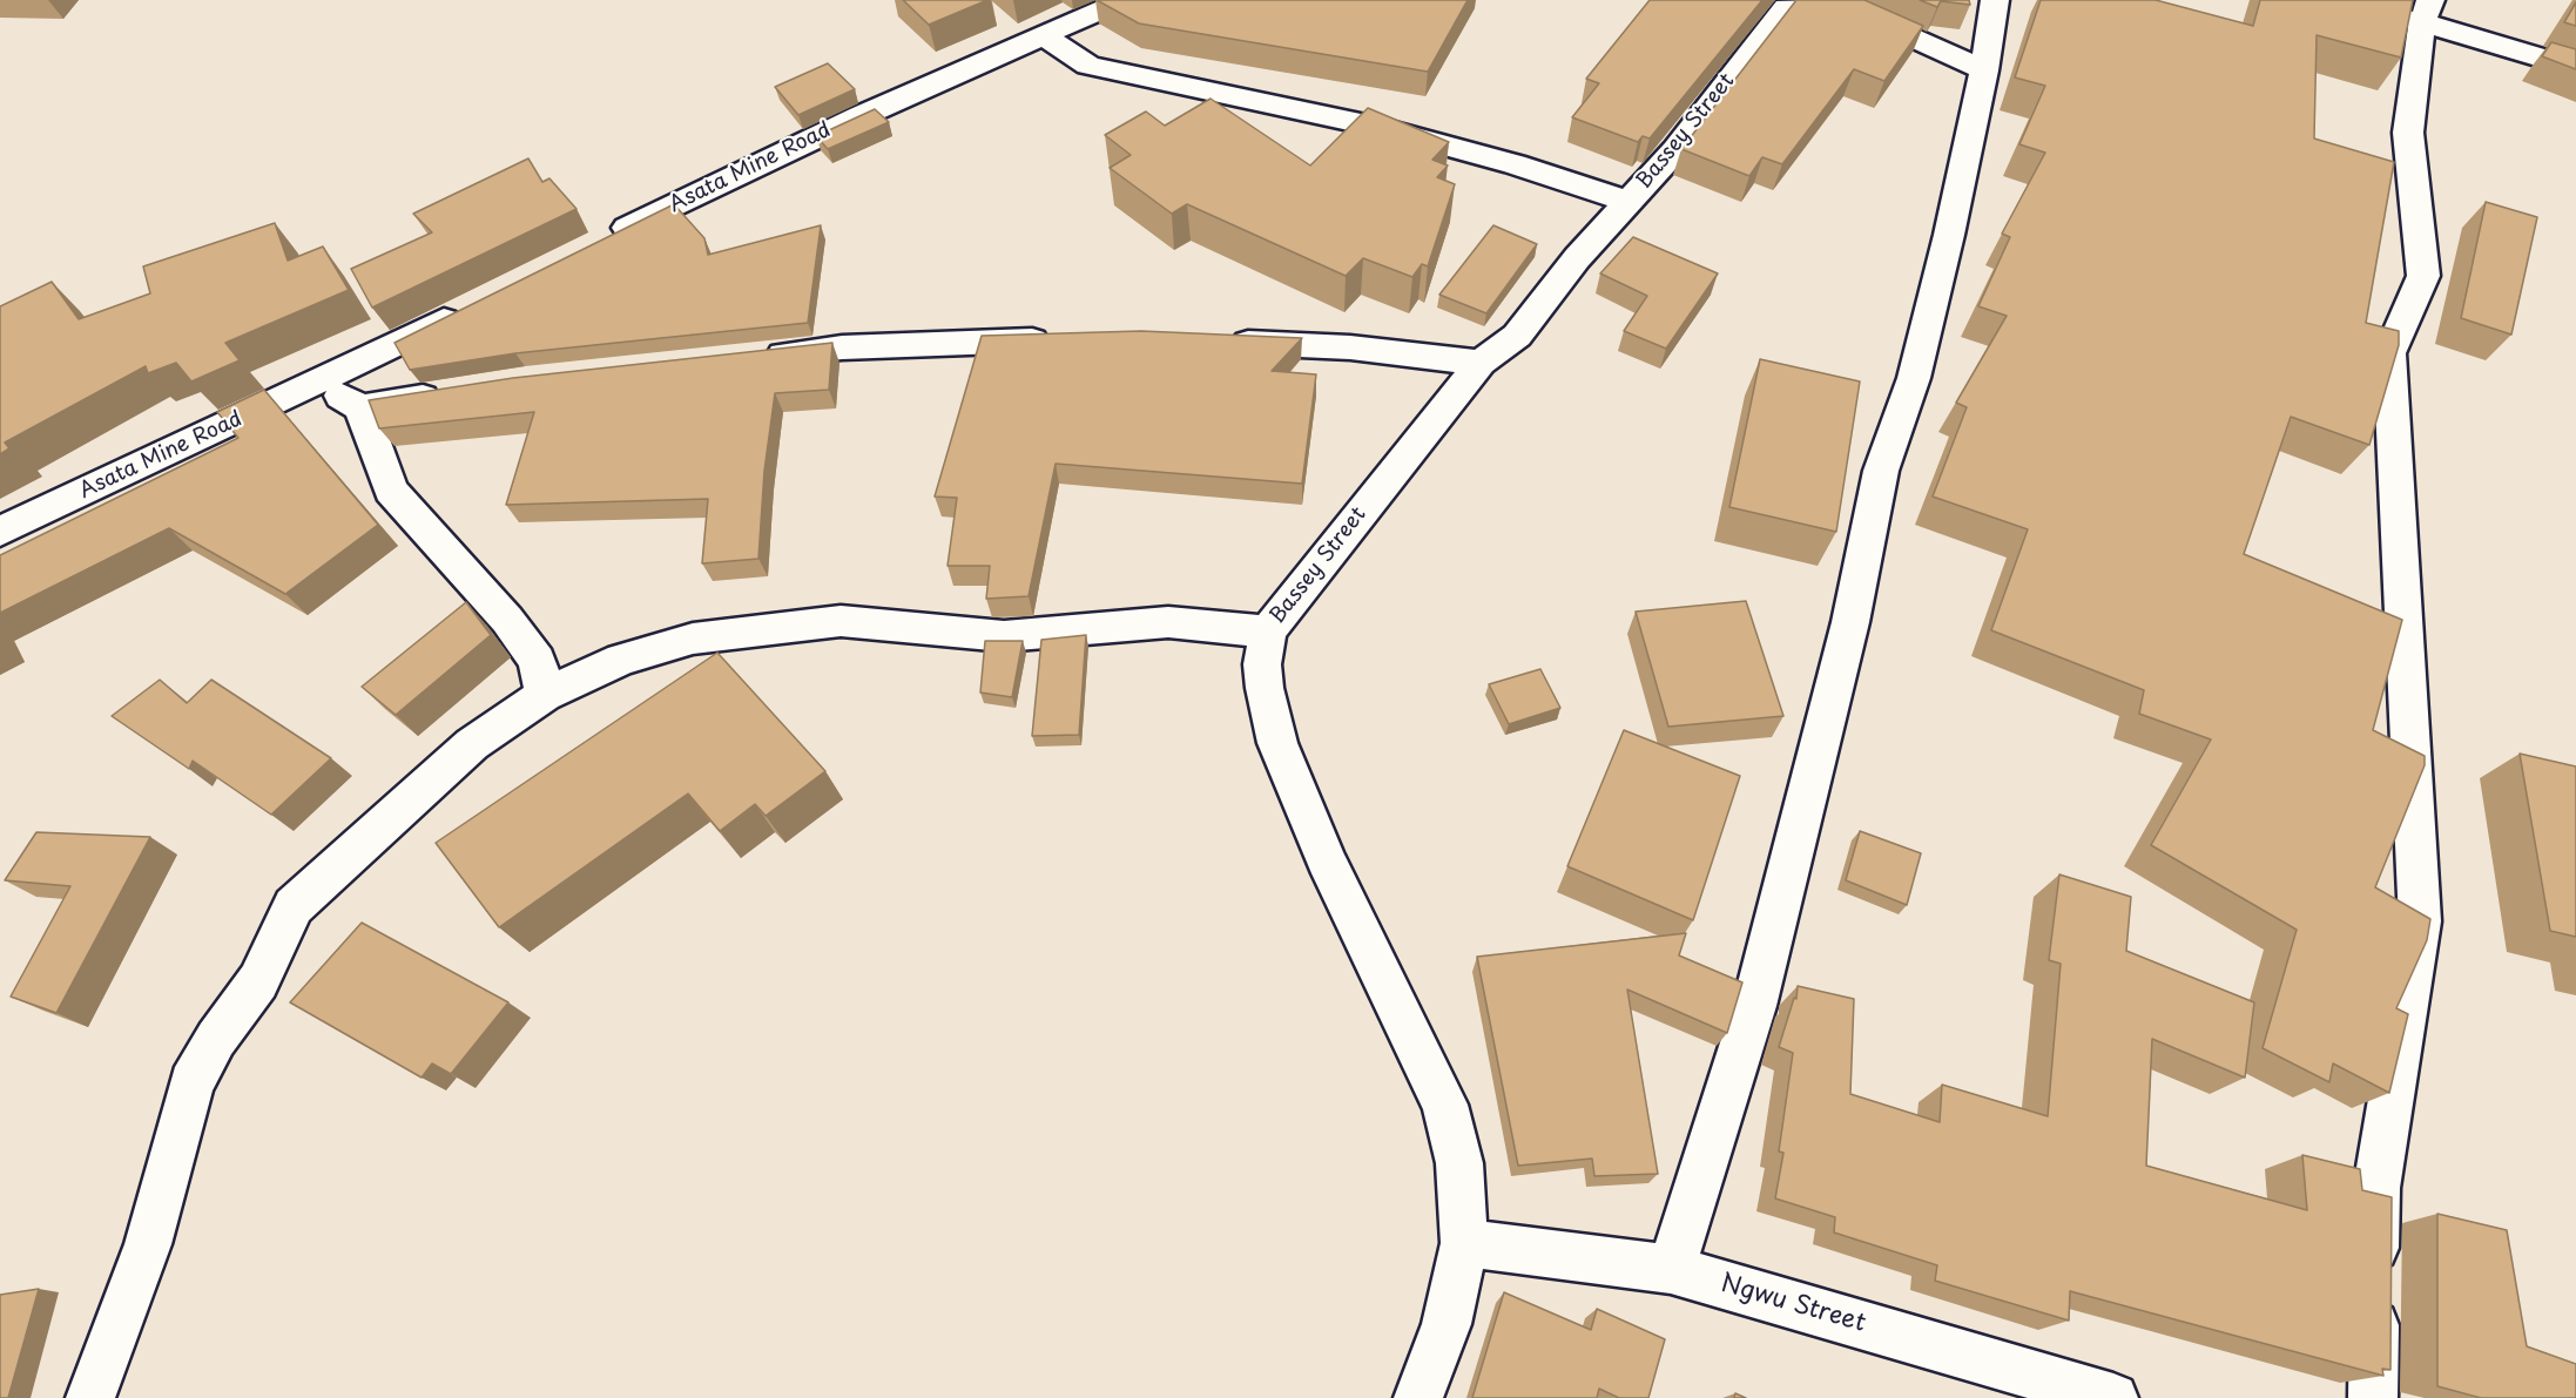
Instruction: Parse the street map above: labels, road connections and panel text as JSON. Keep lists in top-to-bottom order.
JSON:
{
  "streets": {
    "street": ["Bassey Street", "Asata Mine Road", "Ngwu Street"]
  },
  "crossings": [
    ["Bassey Street", "Ngwu Street"]
  ]
}
